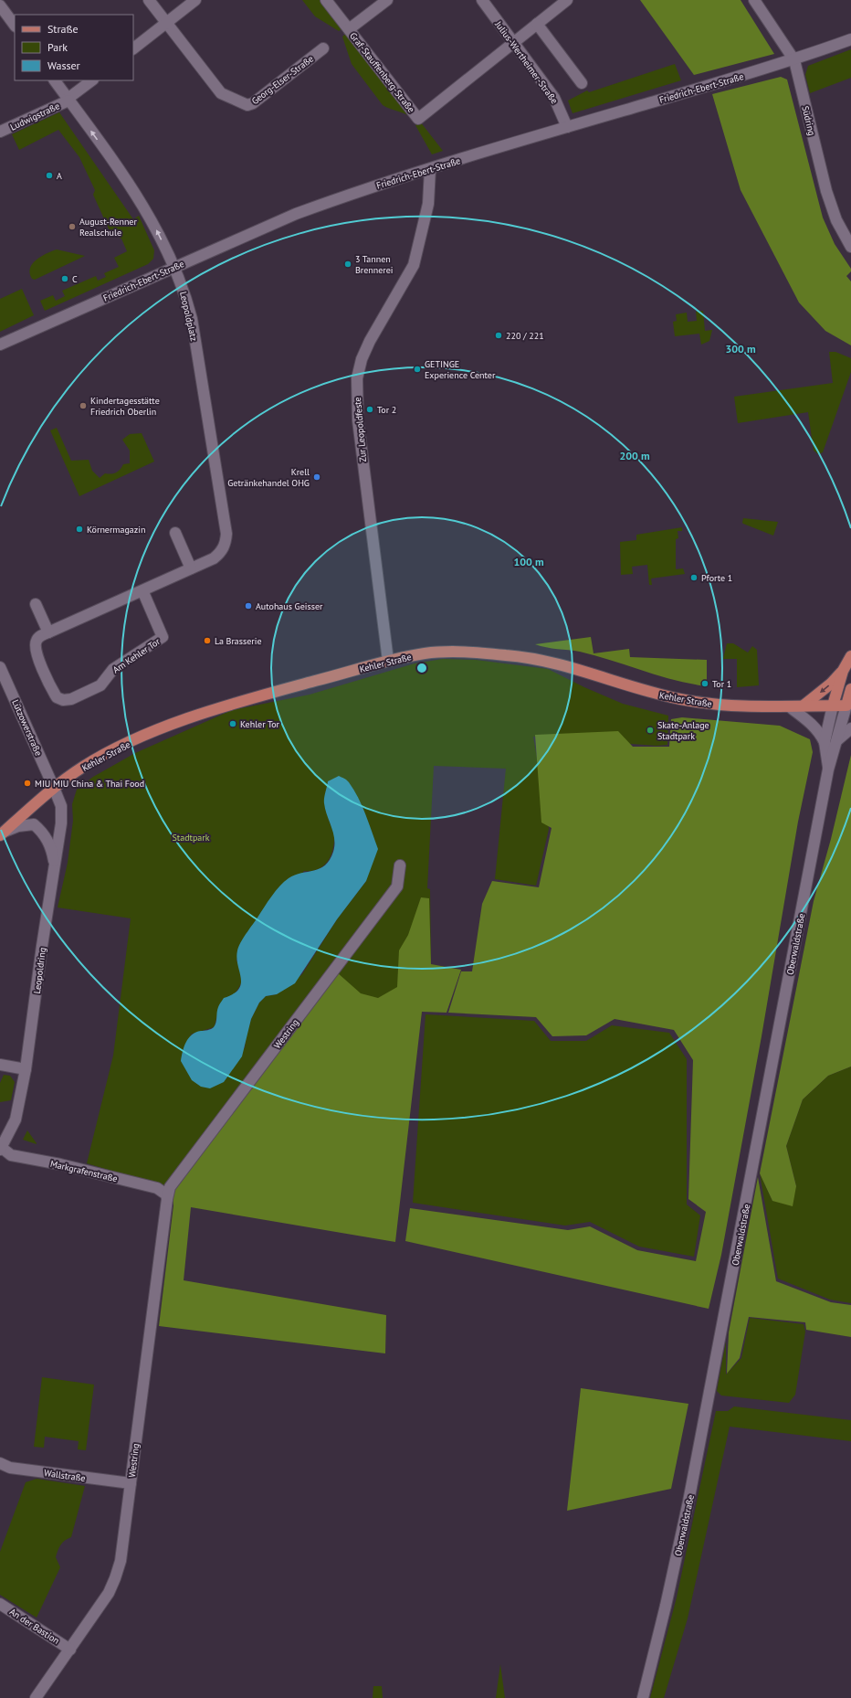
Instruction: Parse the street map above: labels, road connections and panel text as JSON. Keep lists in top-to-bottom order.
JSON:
{
  "streets": {
    "main road": ["Kehler Straße"],
    "street": [
      "Julius-Wertheimer-Straße",
      "Graf-Stauffenberg-Straße",
      "Georg-Elser-Straße",
      "Friedrich-Ebert-Straße",
      "Ludwigstraße",
      "Südring",
      "Leopoldplatz",
      "Zur Leopoldfeste",
      "Am Kehler Tor",
      "Lützowerstraße",
      "Oberwaldstraße",
      "Leopoldring",
      "Westring",
      "Markgrafenstraße",
      "Wallstraße",
      "An der Bastion"
    ]
  },
  "crossings": [
    ["Julius-Wertheimer-Straße", "Graf-Stauffenberg-Straße"],
    ["Julius-Wertheimer-Straße", "Friedrich-Ebert-Straße"],
    ["Friedrich-Ebert-Straße", "Südring"],
    ["Friedrich-Ebert-Straße", "Leopoldplatz"],
    ["Friedrich-Ebert-Straße", "Zur Leopoldfeste"],
    ["Ludwigstraße", "Leopoldplatz"],
    ["Leopoldplatz", "Am Kehler Tor"],
    ["Zur Leopoldfeste", "Kehler Straße"],
    ["Kehler Straße", "Lützowerstraße"],
    ["Kehler Straße", "Oberwaldstraße"],
    ["Kehler Straße", "Leopoldring"],
    ["Lützowerstraße", "Leopoldring"],
    ["Leopoldring", "Markgrafenstraße"],
    ["Westring", "Markgrafenstraße"],
    ["Westring", "Wallstraße"],
    ["Westring", "An der Bastion"]
  ],
  "one_way": ["Leopoldplatz"],
  "parks": ["Stadtpark"],
  "places": [
    "A",
    "August-Renner Realschule",
    "3 Tannen Brennerei",
    "C",
    "220 / 221",
    "GETINGE Experience Center",
    "Kindertagesstätte Friedrich Oberlin",
    "Tor 2",
    "Krell Getränkehandel OHG",
    "Körnermagazin",
    "Pforte 1",
    "Autohaus Geisser",
    "La Brasserie",
    "Tor 1",
    "Kehler Tor",
    "Skate-Anlage Stadtpark",
    "MIU MIU China & Thai Food"
  ],
  "legend": ["Straße", "Park", "Wasser"],
  "rings": ["300 m", "200 m", "100 m"]
}
